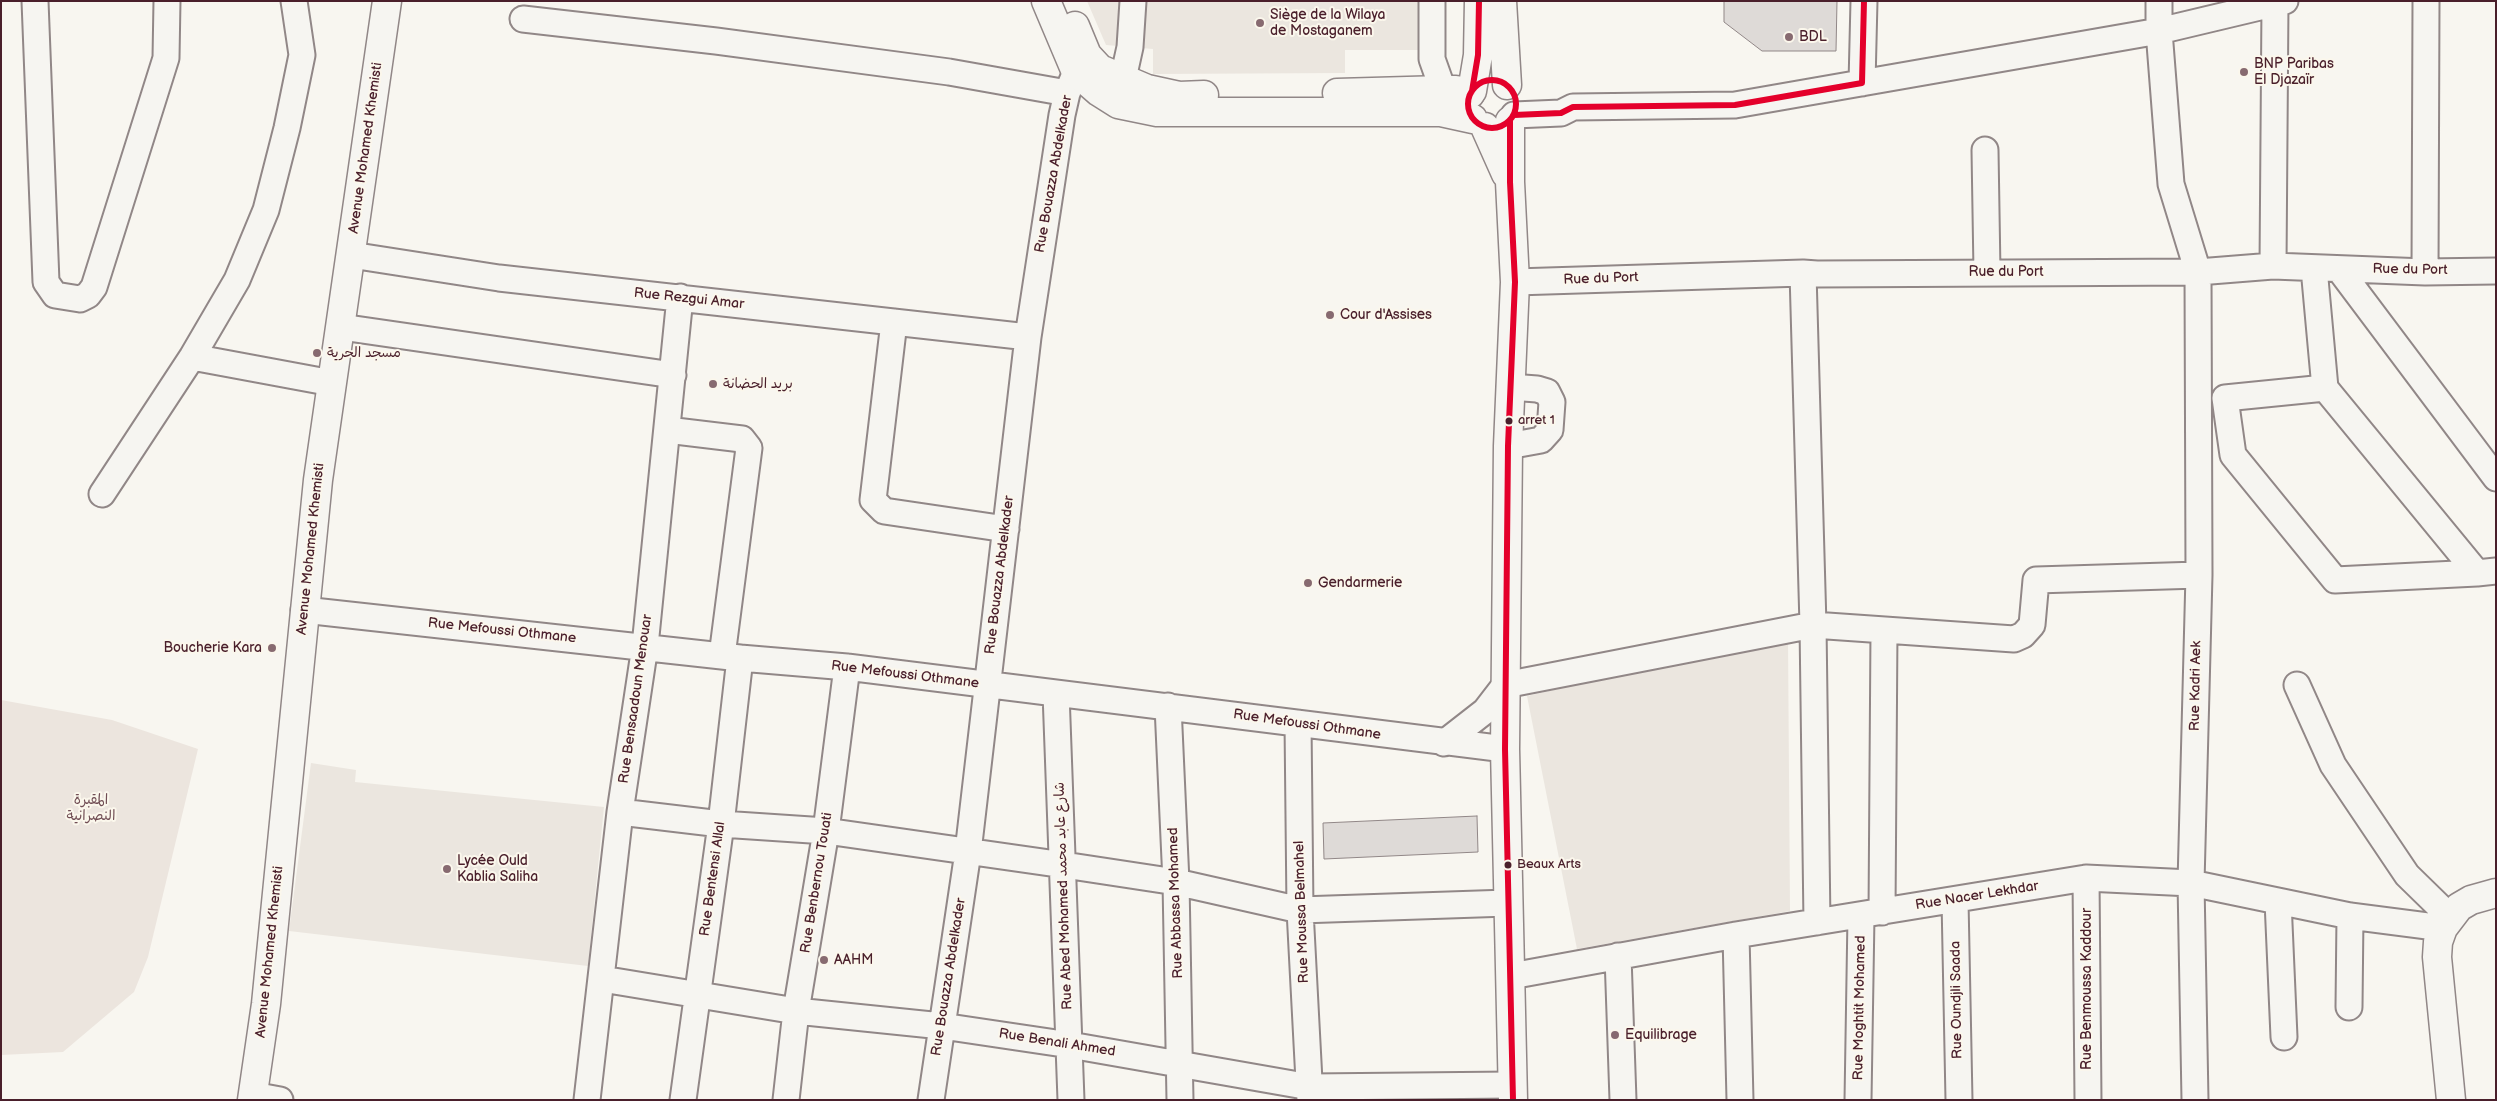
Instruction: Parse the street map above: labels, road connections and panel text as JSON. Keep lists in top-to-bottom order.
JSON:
{
  "streets": {
    "main road": ["Avenue Mohamed Khemisti"],
    "street": [
      "Rue Bouazza Abdelkader",
      "Rue du Port",
      "Rue Rezgui Amar",
      "Rue Mefoussi Othmane",
      "Rue Kadri Aek",
      "Rue Bensaadoun Menouar",
      "Rue Bentensi Allal",
      "Rue Benbernou Touati",
      "Rue Abed Mohamed شارع عابد محمد",
      "Rue Nacer Lekhdar",
      "Rue Abbassa Mohamed",
      "Rue Moussa Belmahel",
      "Rue Benmoussa Kaddour",
      "Rue Oundjli Saada",
      "Rue Moghtit Mohamed",
      "Rue Benali Ahmed"
    ]
  },
  "crossings": [
    ["Avenue Mohamed Khemisti", "Rue Rezgui Amar"],
    ["Avenue Mohamed Khemisti", "Rue Mefoussi Othmane"],
    ["Rue Bouazza Abdelkader", "Rue Rezgui Amar"],
    ["Rue Bouazza Abdelkader", "Rue Mefoussi Othmane"],
    ["Rue Bouazza Abdelkader", "Rue Benali Ahmed"],
    ["Rue du Port", "Rue Kadri Aek"],
    ["Rue Rezgui Amar", "Rue Bensaadoun Menouar"],
    ["Rue Mefoussi Othmane", "Rue Bensaadoun Menouar"],
    ["Rue Mefoussi Othmane", "Rue Bentensi Allal"],
    ["Rue Mefoussi Othmane", "Rue Benbernou Touati"],
    ["Rue Mefoussi Othmane", "Rue Abed Mohamed شارع عابد محمد"],
    ["Rue Mefoussi Othmane", "Rue Abbassa Mohamed"],
    ["Rue Mefoussi Othmane", "Rue Moussa Belmahel"],
    ["Rue Kadri Aek", "Rue Nacer Lekhdar"],
    ["Rue Bensaadoun Menouar", "Rue Bentensi Allal"],
    ["Rue Bensaadoun Menouar", "Rue Benali Ahmed"],
    ["Rue Bentensi Allal", "Rue Benali Ahmed"],
    ["Rue Benbernou Touati", "Rue Benali Ahmed"],
    ["Rue Abed Mohamed شارع عابد محمد", "Rue Benali Ahmed"],
    ["Rue Nacer Lekhdar", "Rue Benmoussa Kaddour"],
    ["Rue Nacer Lekhdar", "Rue Oundjli Saada"],
    ["Rue Nacer Lekhdar", "Rue Moghtit Mohamed"],
    ["Rue Abbassa Mohamed", "Rue Benali Ahmed"],
    ["Rue Moussa Belmahel", "Rue Benali Ahmed"]
  ],
  "parks": ["المقبرة النصرانية"],
  "places": [
    "Siège de la Wilaya de Mostaganem",
    "BDL",
    "BNP Paribas El Djazaïr",
    "Cour d'Assises",
    "مسجد الحرية",
    "بريد الحضانة",
    "arret 1",
    "Gendarmerie",
    "Boucherie Kara",
    "Beaux Arts",
    "Lycée Ould Kablia Saliha",
    "AAHM",
    "Equilibrage"
  ]
}
